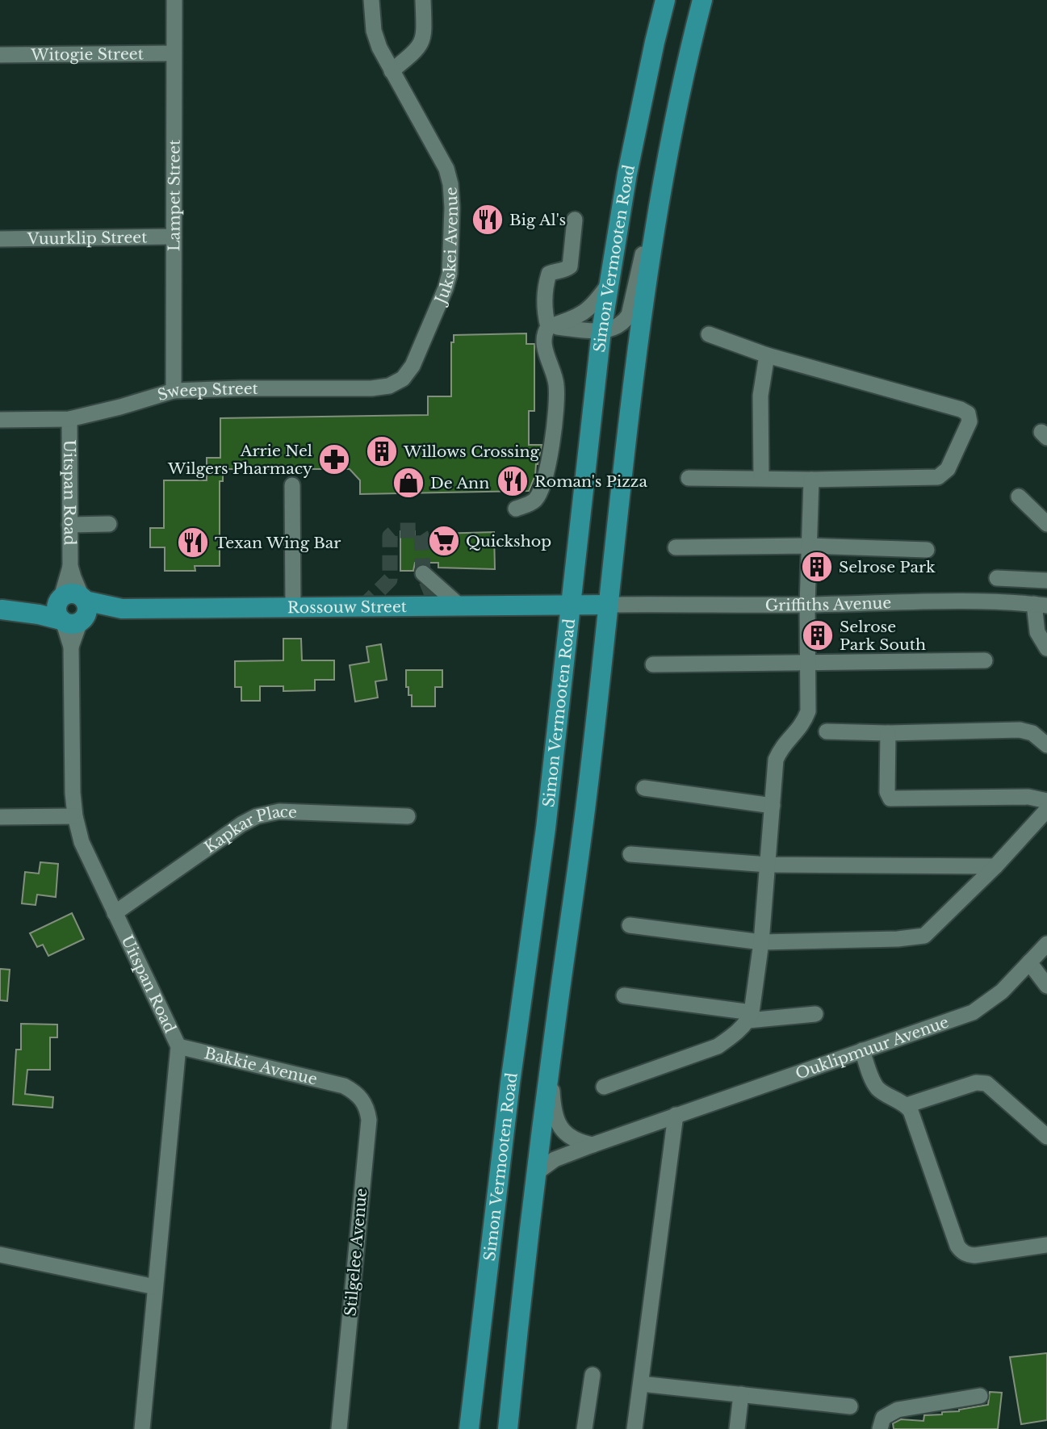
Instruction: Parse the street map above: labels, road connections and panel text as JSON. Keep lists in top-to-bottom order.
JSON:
{
  "streets": {
    "main road": ["Simon Vermooten Road", "Rossouw Street"],
    "street": [
      "Witogie Street",
      "Lampet Street",
      "Vuurklip Street",
      "Jukskei Avenue",
      "Sweep Street",
      "Uitspan Road",
      "Griffiths Avenue",
      "Kapkar Place",
      "Ouklipmuur Avenue",
      "Bakkie Avenue",
      "Stilgelee Avenue"
    ]
  },
  "crossings": [
    ["Witogie Street", "Lampet Street"],
    ["Lampet Street", "Vuurklip Street"],
    ["Lampet Street", "Sweep Street"],
    ["Jukskei Avenue", "Sweep Street"],
    ["Simon Vermooten Road", "Rossouw Street"],
    ["Sweep Street", "Uitspan Road"],
    ["Uitspan Road", "Rossouw Street"],
    ["Uitspan Road", "Kapkar Place"],
    ["Uitspan Road", "Bakkie Avenue"],
    ["Griffiths Avenue", "Rossouw Street"],
    ["Bakkie Avenue", "Stilgelee Avenue"]
  ],
  "places": {
    "restaurant": ["Big Al's", "Roman's Pizza", "Texan Wing Bar"],
    "building": ["Willows Crossing", "Selrose Park", "Selrose Park South"],
    "pharmacy": ["Arrie Nel Wilgers Pharmacy"],
    "shop": ["De Ann"],
    "supermarket": ["Quickshop"]
  }
}
